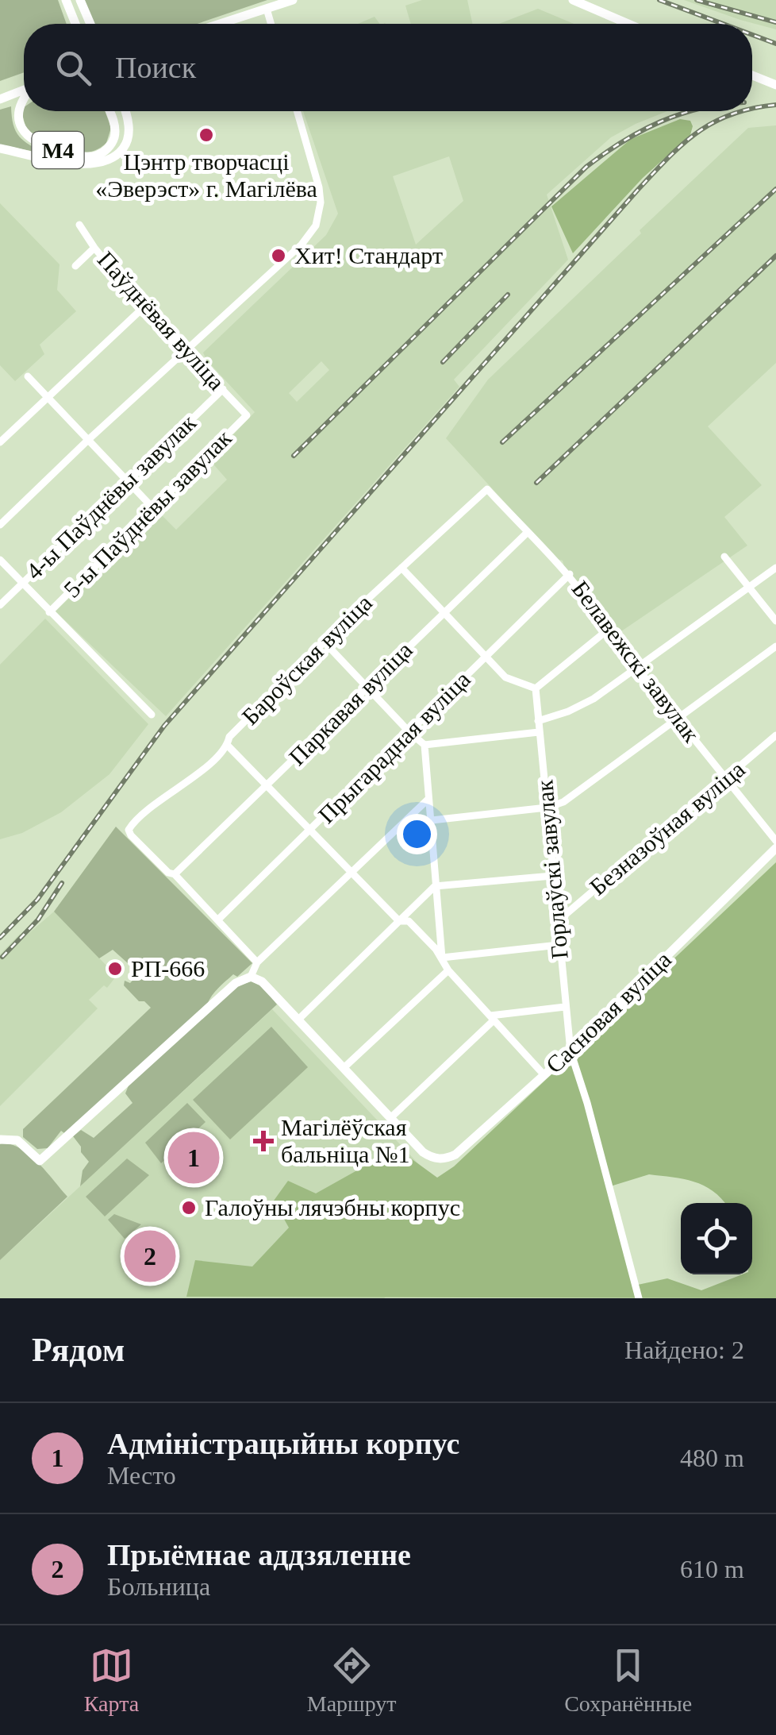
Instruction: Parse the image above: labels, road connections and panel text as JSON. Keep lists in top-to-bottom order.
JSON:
{
  "streets": {
    "main road": ["М4", "Сасновая вуліца"],
    "street": [
      "Паўднёвая вуліца",
      "4-ы Паўднёвы завулак",
      "5-ы Паўднёвы завулак",
      "Бароўская вуліца",
      "Белавежскі завулак",
      "Паркавая вуліца",
      "Прыгарадная вуліца",
      "Безназоўная вуліца",
      "Горлаўскі завулак"
    ]
  },
  "crossings": [
    ["Паўднёвая вуліца", "4-ы Паўднёвы завулак"],
    ["Паўднёвая вуліца", "5-ы Паўднёвы завулак"],
    ["Бароўская вуліца", "Белавежскі завулак"],
    ["Бароўская вуліца", "Паркавая вуліца"],
    ["Белавежскі завулак", "Паркавая вуліца"],
    ["Белавежскі завулак", "Прыгарадная вуліца"],
    ["Белавежскі завулак", "Безназоўная вуліца"],
    ["Безназоўная вуліца", "Горлаўскі завулак"],
    ["Горлаўскі завулак", "Сасновая вуліца"]
  ],
  "places": {
    "other": [
      "Цэнтр творчасці «Эверэст» г. Магілёва",
      "Хит! Стандарт",
      "РП-666",
      "Галоўны лячэбны корпус"
    ],
    "health": ["Магілёўская бальніца №1"]
  },
  "page": {
    "search": "Поиск",
    "pins": ["1", "2"],
    "heading": ["Рядом", "Найдено: 2"],
    "list": [
      {
        "mark": "1",
        "name": "Адміністрацыйны корпус",
        "note": "Место",
        "value": "480 m"
      },
      {
        "mark": "2",
        "name": "Прыёмнае аддзяленне",
        "note": "Больница",
        "value": "610 m"
      }
    ],
    "nav": ["Карта", "Маршрут", "Сохранённые"]
  }
}
